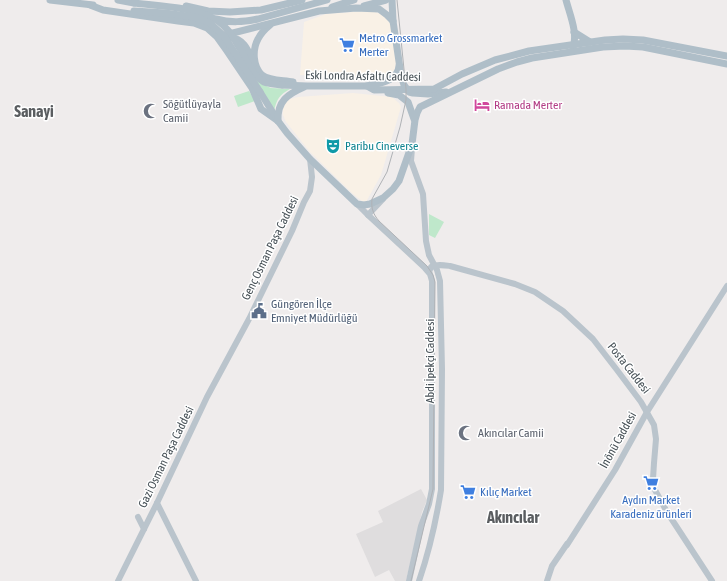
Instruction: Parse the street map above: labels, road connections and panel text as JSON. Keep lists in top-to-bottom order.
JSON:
{
  "streets": {
    "main road": [
      "Eski Londra Asfaltı Caddesi",
      "Genç Osman Paşa Caddesi",
      "Abdi İpekçi Caddesi",
      "Posta Caddesi",
      "İnönü Caddesi",
      "Gazi Osman Paşa Caddesi"
    ]
  },
  "crossings": [
    ["Eski Londra Asfaltı Caddesi", "Genç Osman Paşa Caddesi"],
    ["Eski Londra Asfaltı Caddesi", "Abdi İpekçi Caddesi"],
    ["Genç Osman Paşa Caddesi", "Abdi İpekçi Caddesi"],
    ["Genç Osman Paşa Caddesi", "Gazi Osman Paşa Caddesi"],
    ["Abdi İpekçi Caddesi", "Posta Caddesi"],
    ["Posta Caddesi", "İnönü Caddesi"]
  ],
  "districts": ["Sanayi", "Akıncılar"],
  "places": {
    "supermarket": ["Metro Grossmarket Merter", "Aydın Market Karadeniz ürünleri", "Kılıç Market"],
    "hotel": ["Ramada Merter"],
    "mosque": ["Söğütlüyayla Camii", "Akıncılar Camii"],
    "theatre": ["Paribu Cineverse"],
    "public building": ["Güngören İlçe Emniyet Müdürlüğü"]
  }
}
